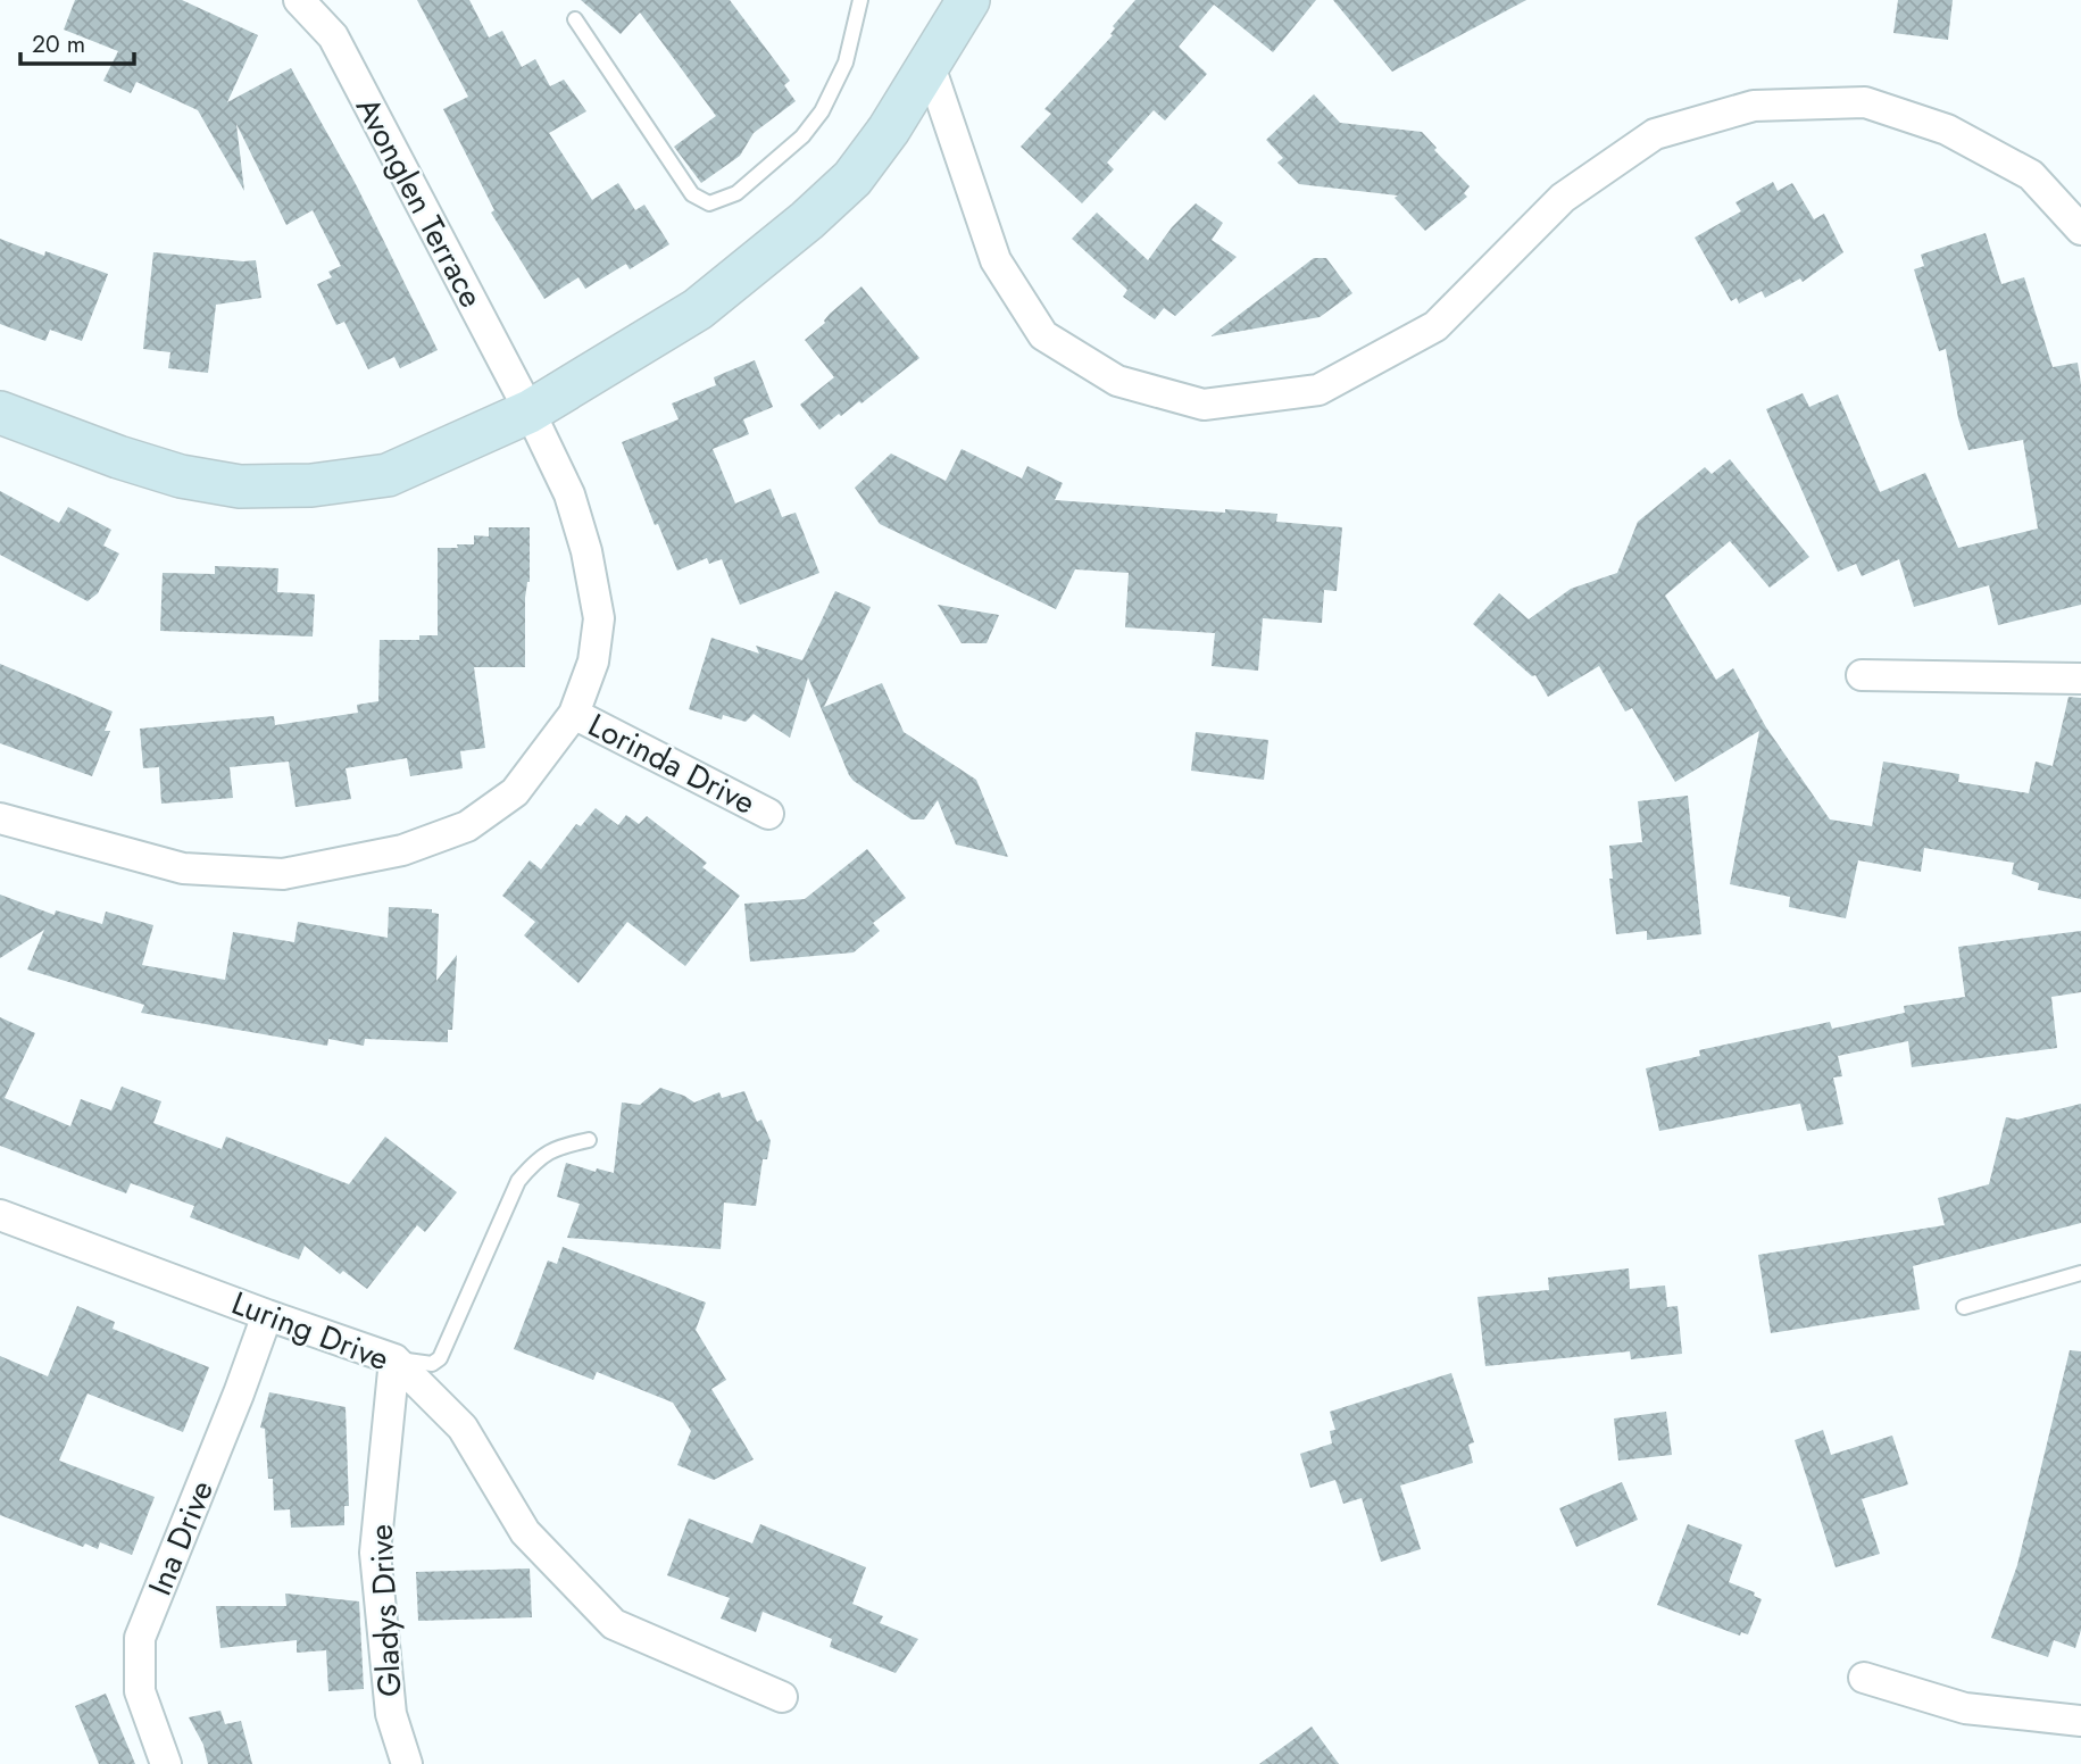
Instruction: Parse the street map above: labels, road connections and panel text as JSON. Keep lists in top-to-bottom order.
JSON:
{
  "streets": {
    "street": [
      "Avonglen Terrace",
      "Lorinda Drive",
      "Luring Drive",
      "Ina Drive",
      "Gladys Drive"
    ]
  },
  "crossings": [
    ["Avonglen Terrace", "Lorinda Drive"],
    ["Luring Drive", "Ina Drive"],
    ["Luring Drive", "Gladys Drive"]
  ],
  "scale_bar": "20 m"
}
